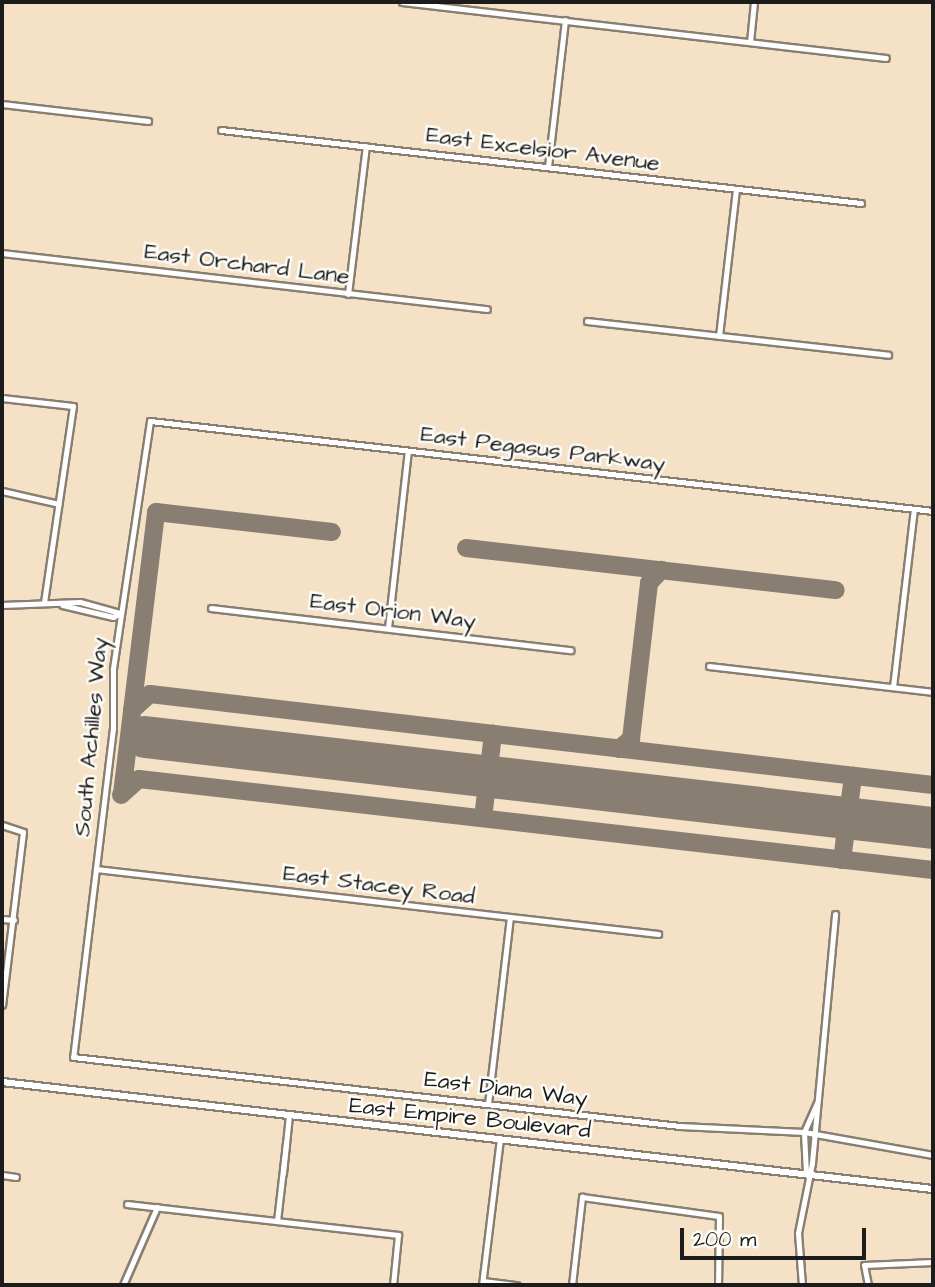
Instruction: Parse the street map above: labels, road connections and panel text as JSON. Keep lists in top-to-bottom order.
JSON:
{
  "streets": {
    "street": [
      "East Excelsior Avenue",
      "East Orchard Lane",
      "East Pegasus Parkway",
      "East Orion Way",
      "South Achilles Way",
      "East Stacey Road",
      "East Diana Way",
      "East Empire Boulevard"
    ]
  },
  "crossings": [
    ["East Pegasus Parkway", "South Achilles Way"],
    ["South Achilles Way", "East Stacey Road"],
    ["South Achilles Way", "East Diana Way"]
  ],
  "scale_bar": "200 m"
}
